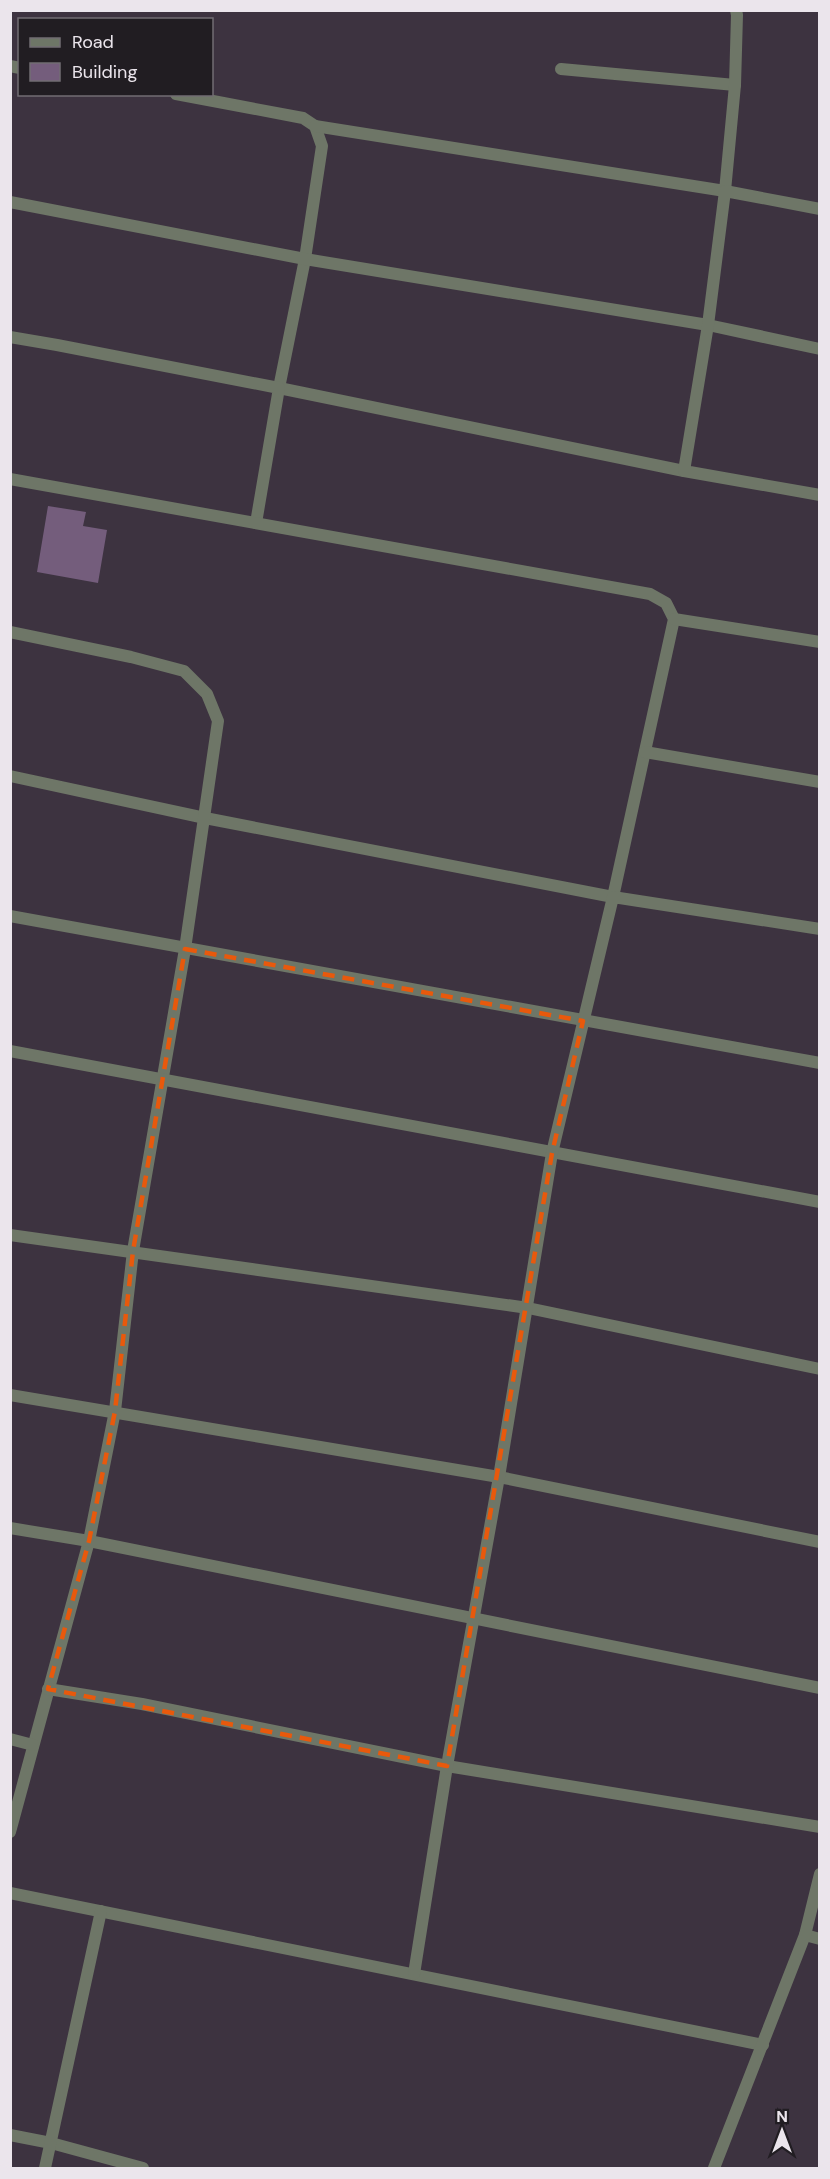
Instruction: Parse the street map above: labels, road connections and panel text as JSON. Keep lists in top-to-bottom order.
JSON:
{
  "legend": ["Road", "Building"],
  "north": "top"
}
